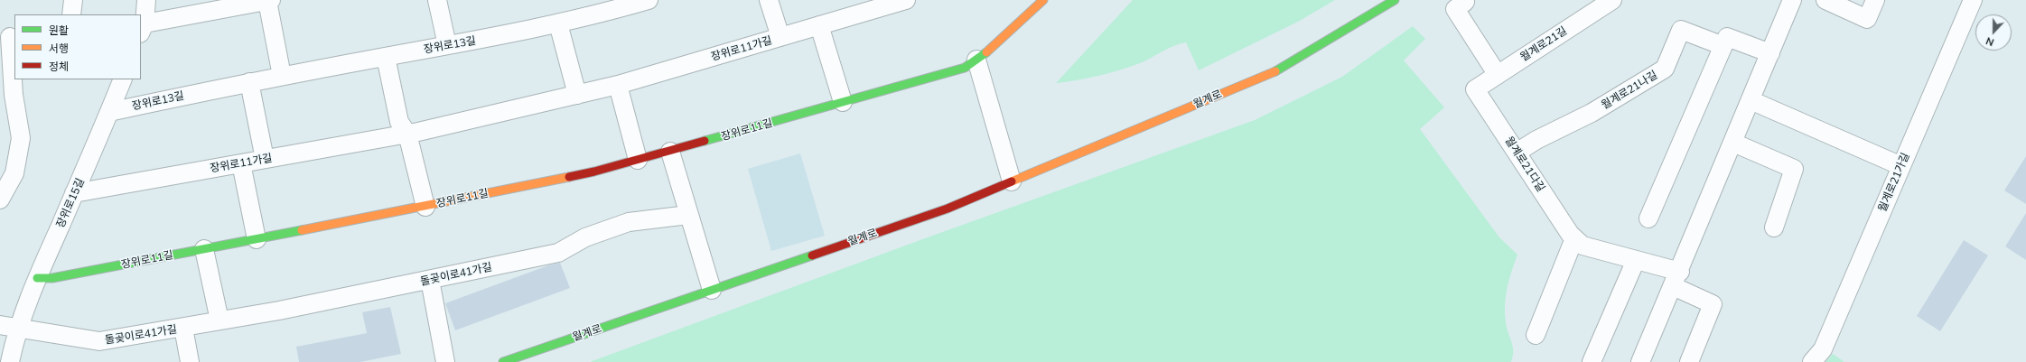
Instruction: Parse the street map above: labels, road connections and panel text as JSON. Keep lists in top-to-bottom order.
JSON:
{
  "streets": {
    "street": [
      "월계로21길",
      "장위로13길",
      "장위로11가길",
      "월계로21나길",
      "월계로",
      "장위로11길",
      "월계로21다길",
      "월계로21가길",
      "장위로15길",
      "돌곶이로41가길"
    ]
  },
  "crossings": [
    ["월계로21길", "월계로21다길"],
    ["장위로13길", "장위로15길"],
    ["장위로11가길", "장위로11길"],
    ["장위로11가길", "장위로15길"],
    ["월계로21나길", "월계로21다길"],
    ["장위로11길", "장위로15길"],
    ["장위로15길", "돌곶이로41가길"]
  ],
  "legend": ["원활", "서행", "정체"],
  "north": "bottom"
}
